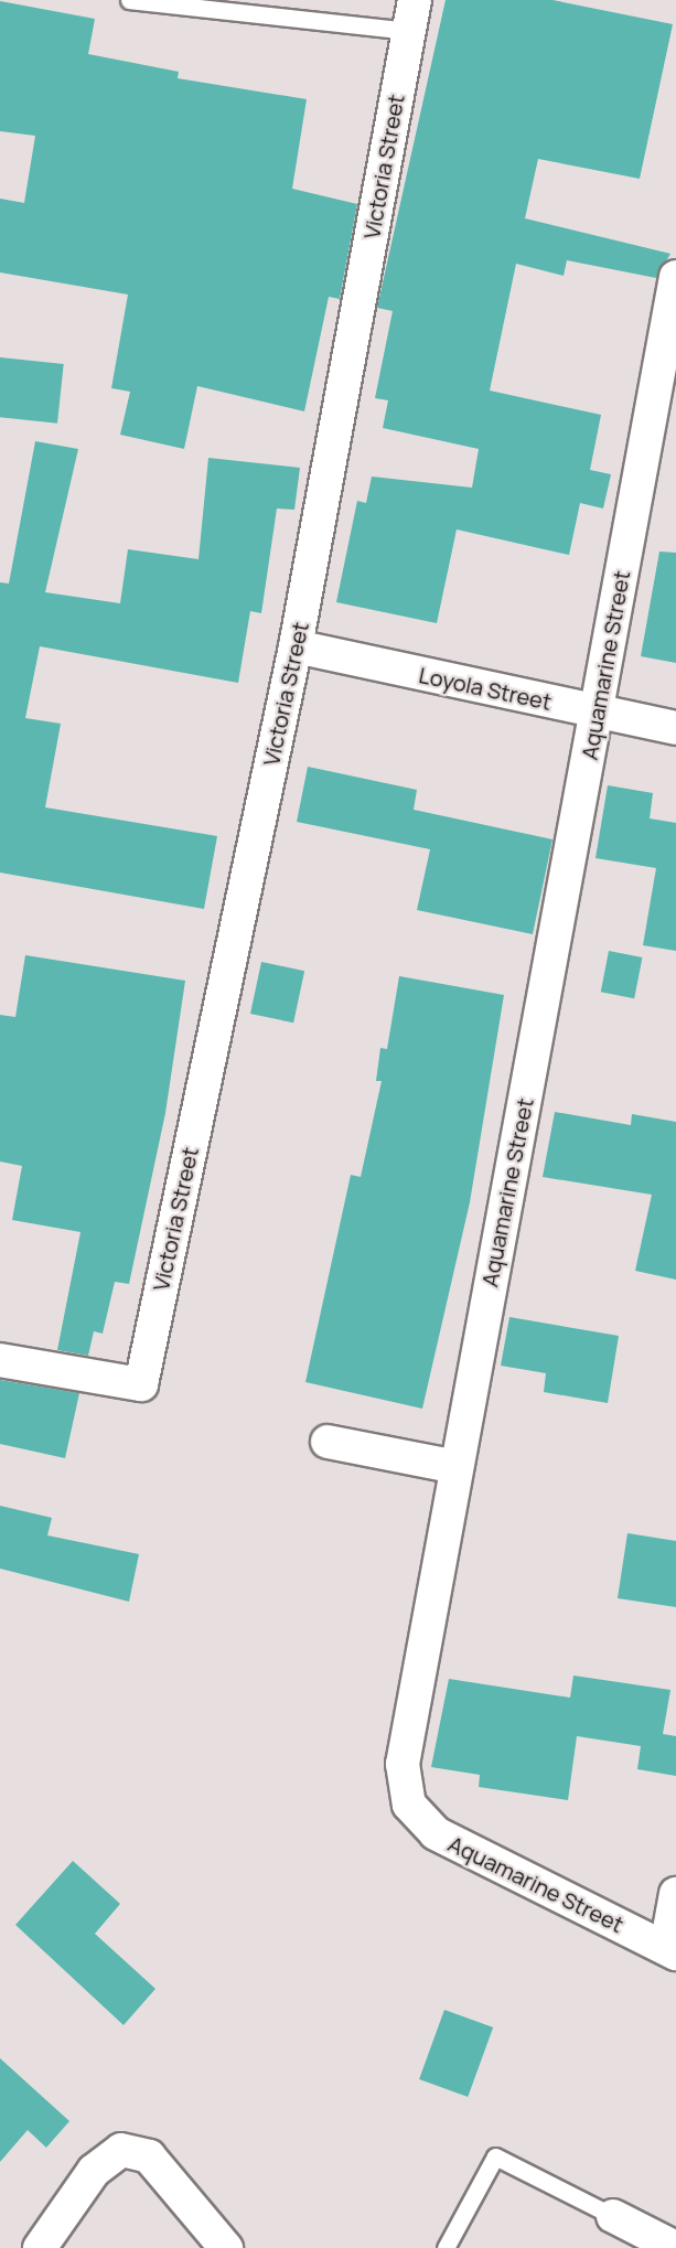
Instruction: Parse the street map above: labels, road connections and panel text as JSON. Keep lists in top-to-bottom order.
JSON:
{
  "streets": {
    "street": ["Victoria Street", "Aquamarine Street", "Loyola Street"]
  },
  "crossings": [
    ["Victoria Street", "Loyola Street"],
    ["Aquamarine Street", "Loyola Street"]
  ]
}
